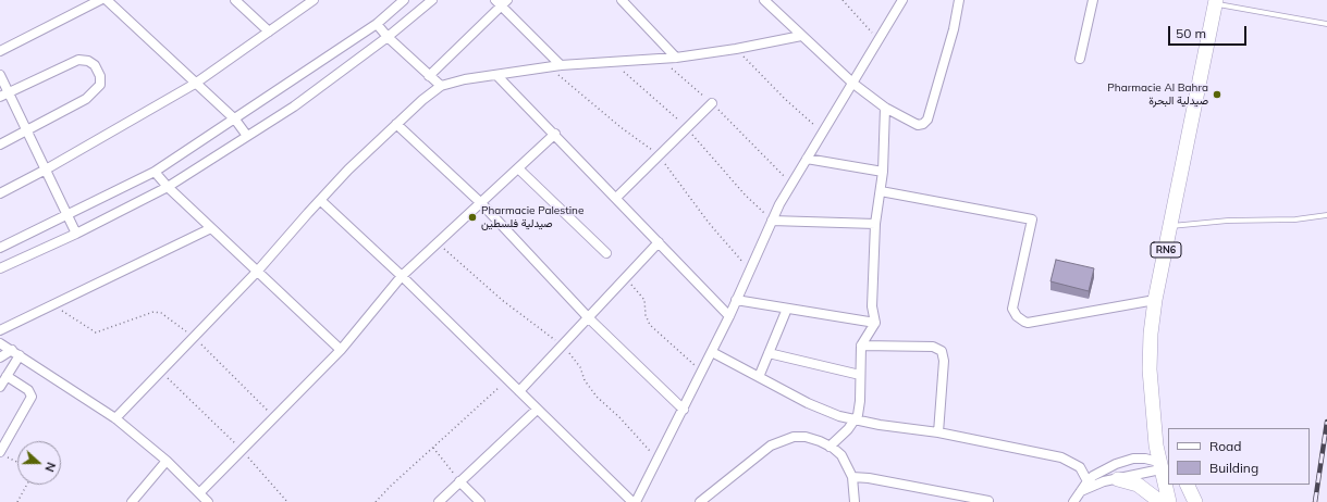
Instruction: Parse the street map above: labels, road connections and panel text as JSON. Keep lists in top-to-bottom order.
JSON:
{
  "streets": {
    "main road": ["RN6"]
  },
  "places": ["Pharmacie Al Bahra صيدلية البحرة", "Pharmacie Palestine صيدلية فلسطين"],
  "legend": ["Road", "Building"],
  "scale_bar": "50 m",
  "north": "right"
}
